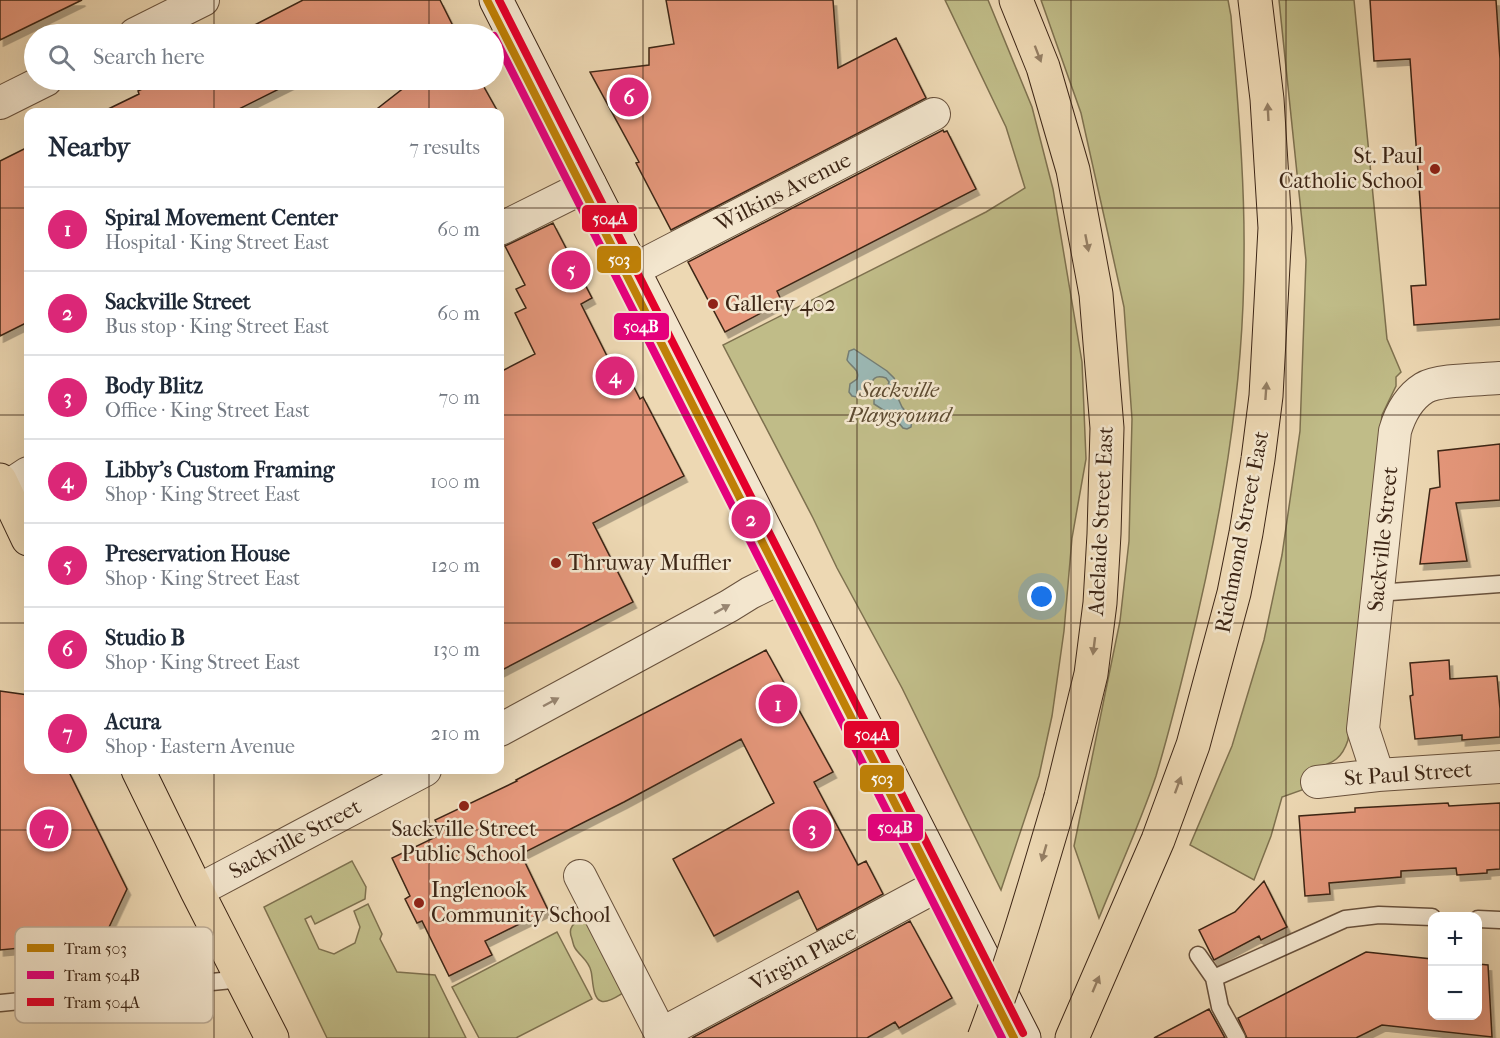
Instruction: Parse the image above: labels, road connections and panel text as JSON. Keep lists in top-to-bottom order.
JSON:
{
  "streets": {
    "main road": ["Adelaide Street East", "Richmond Street East"],
    "street": [
      "Wilkins Avenue",
      "Sackville Street",
      "St Paul Street",
      "Virgin Place"
    ]
  },
  "crossings": [
    ["Sackville Street", "St Paul Street"]
  ],
  "one_way": ["Adelaide Street East", "Richmond Street East"],
  "parks": ["Sackville Playground"],
  "places": [
    "St. Paul Catholic School",
    "Gallery 402",
    "Thruway Muffler",
    "Sackville Street Public School",
    "Inglenook Community School"
  ],
  "lines": ["tram line 503", "tram line 504A", "tram line 504B"],
  "legend": ["Tram 503", "Tram 504B", "Tram 504A"],
  "page": {
    "search": "Search here",
    "pins": [
      "6",
      "5",
      "4",
      "2",
      "1",
      "3",
      "7"
    ],
    "heading": ["Nearby", "7 results"],
    "list": [
      {
        "mark": "1",
        "name": "Spiral Movement Center",
        "note": "Hospital · King Street East",
        "value": "60 m"
      },
      {
        "mark": "2",
        "name": "Sackville Street",
        "note": "Bus stop · King Street East",
        "value": "60 m"
      },
      {
        "mark": "3",
        "name": "Body Blitz",
        "note": "Office · King Street East",
        "value": "70 m"
      },
      {
        "mark": "4",
        "name": "Libby's Custom Framing",
        "note": "Shop · King Street East",
        "value": "100 m"
      },
      {
        "mark": "5",
        "name": "Preservation House",
        "note": "Shop · King Street East",
        "value": "120 m"
      },
      {
        "mark": "6",
        "name": "Studio B",
        "note": "Shop · King Street East",
        "value": "130 m"
      },
      {
        "mark": "7",
        "name": "Acura",
        "note": "Shop · Eastern Avenue",
        "value": "210 m"
      }
    ],
    "map_buttons": ["+", "−"]
  }
}
